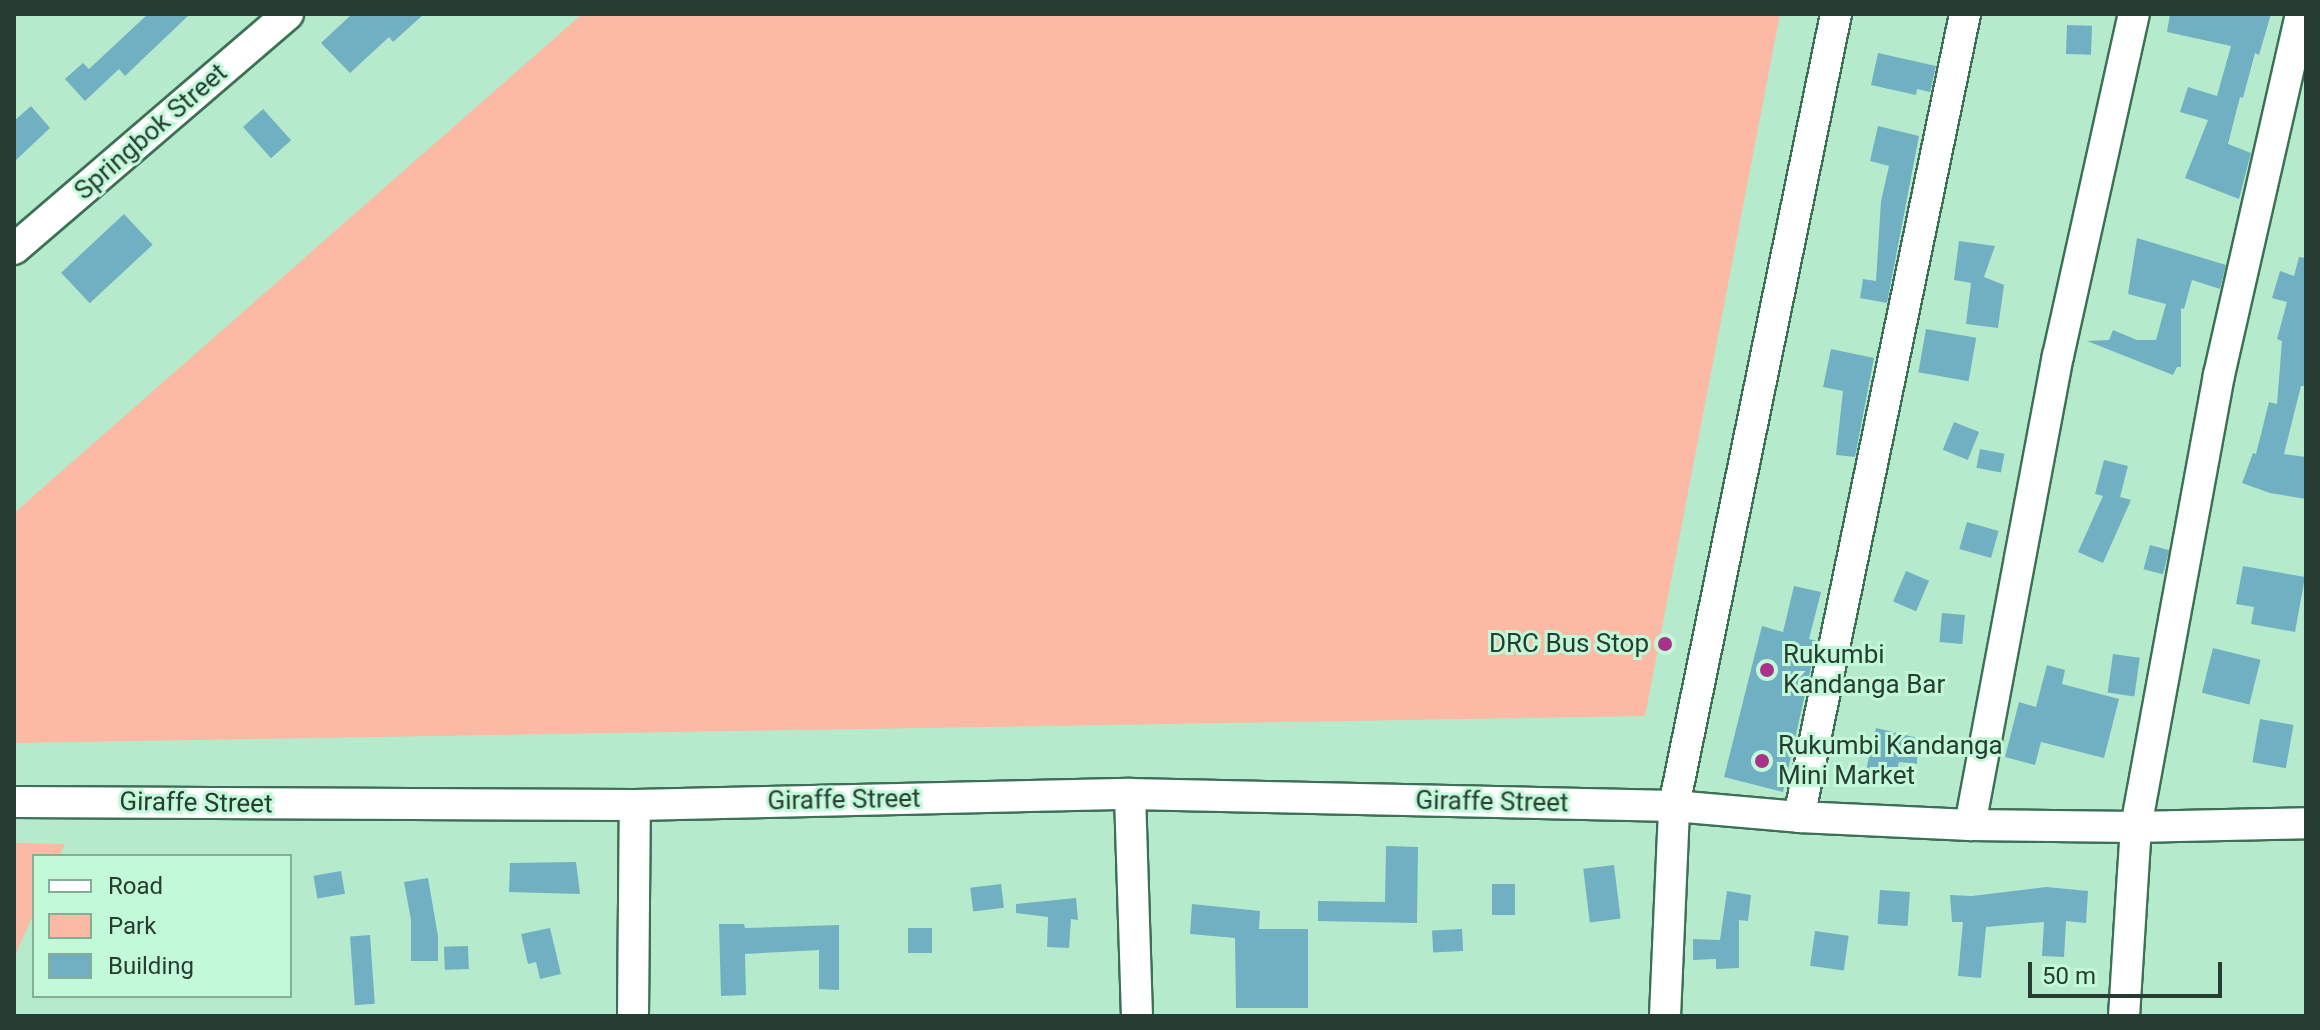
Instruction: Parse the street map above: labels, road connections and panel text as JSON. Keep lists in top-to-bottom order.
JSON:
{
  "streets": {
    "street": ["Springbok Street", "Giraffe Street"]
  },
  "places": ["DRC Bus Stop", "Rukumbi Kandanga Bar", "Rukumbi Kandanga Mini Market"],
  "legend": ["Road", "Park", "Building"],
  "scale_bar": "50 m"
}
